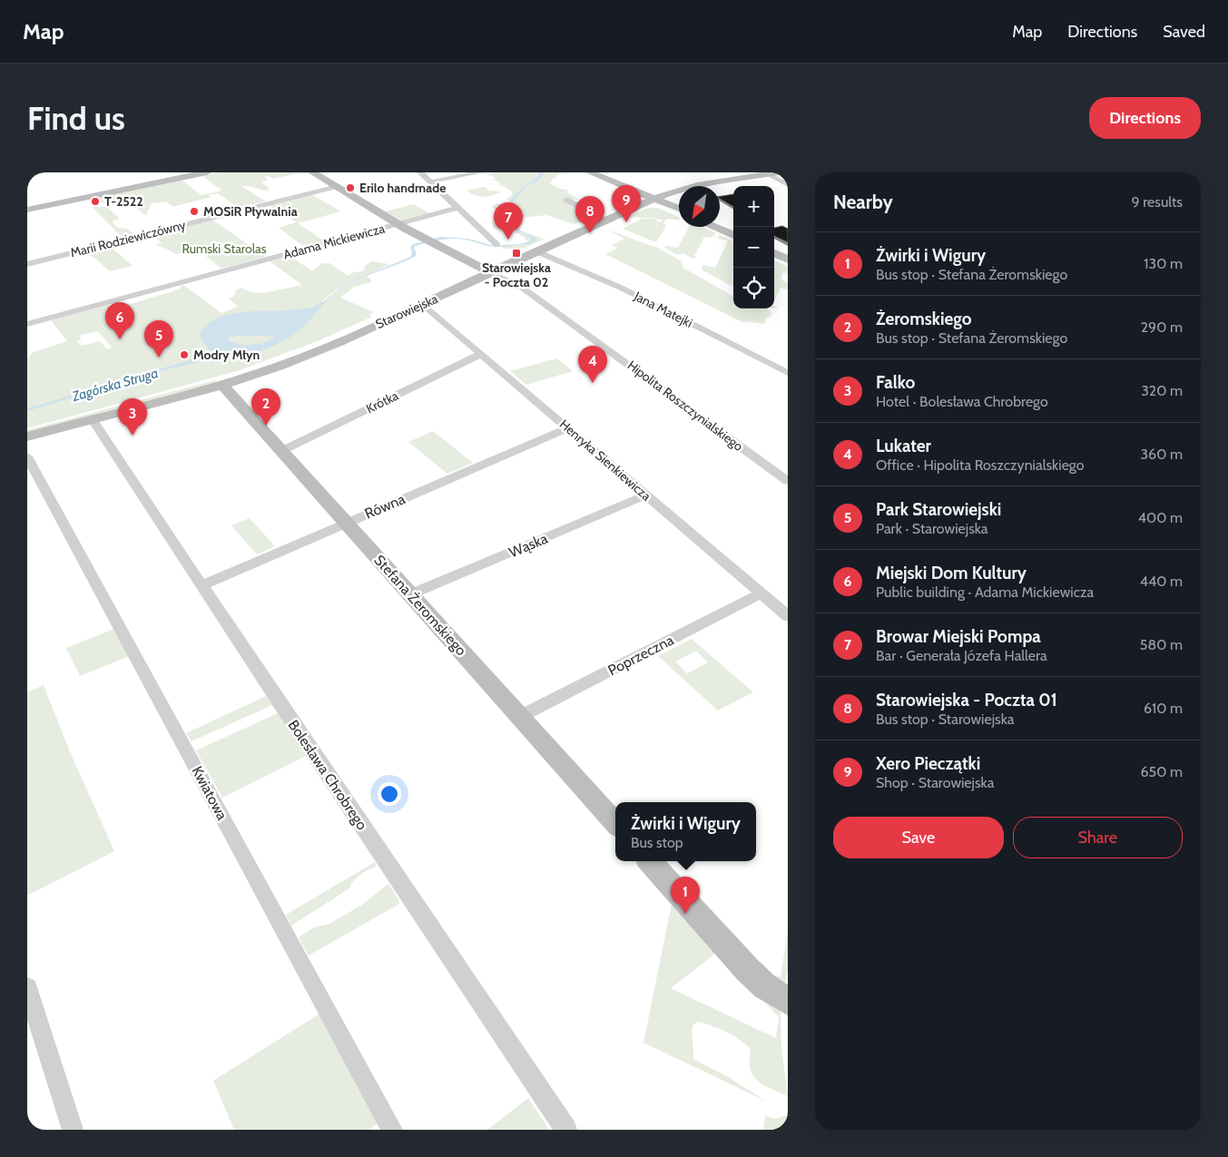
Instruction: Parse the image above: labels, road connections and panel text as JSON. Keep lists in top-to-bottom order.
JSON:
{
  "streets": {
    "street": [
      "Marii Rodziewiczówny",
      "Adama Mickiewicza",
      "Jana Matejki",
      "Starowiejska",
      "Krótka",
      "Hipolita Roszczynialskiego",
      "Henryka Sienkiewicza",
      "Równa",
      "Wąska",
      "Stefana Żeromskiego",
      "Poprzeczna",
      "Bolesława Chrobrego",
      "Kwiatowa"
    ]
  },
  "crossings": [
    ["Jana Matejki", "Starowiejska"],
    ["Starowiejska", "Hipolita Roszczynialskiego"],
    ["Starowiejska", "Henryka Sienkiewicza"],
    ["Starowiejska", "Stefana Żeromskiego"],
    ["Starowiejska", "Bolesława Chrobrego"],
    ["Krótka", "Henryka Sienkiewicza"],
    ["Krótka", "Stefana Żeromskiego"],
    ["Henryka Sienkiewicza", "Równa"],
    ["Henryka Sienkiewicza", "Wąska"],
    ["Henryka Sienkiewicza", "Poprzeczna"],
    ["Równa", "Stefana Żeromskiego"],
    ["Równa", "Bolesława Chrobrego"],
    ["Wąska", "Stefana Żeromskiego"],
    ["Stefana Żeromskiego", "Poprzeczna"]
  ],
  "water": ["Zagórska Struga"],
  "parks": ["Rumski Starolas"],
  "places": {
    "other": [
      "Erilo handmade",
      "T-2522",
      "MOSiR Pływalnia",
      "Modry Młyn"
    ],
    "transit": ["Starowiejska - Poczta 02"]
  },
  "north": "bottom left",
  "page": {
    "header": "Map",
    "nav": ["Map", "Directions", "Saved"],
    "buttons": [
      "Directions",
      ["Save", "Share"]
    ],
    "title": "Find us",
    "heading": ["Nearby", "9 results"],
    "pins": [
      "9",
      "8",
      "7",
      "6",
      "5",
      "4",
      "2",
      "3",
      "1"
    ],
    "map_buttons": ["+", "−"],
    "list": [
      {
        "mark": "1",
        "name": "Żwirki i Wigury",
        "note": "Bus stop · Stefana Żeromskiego",
        "value": "130 m"
      },
      {
        "mark": "2",
        "name": "Żeromskiego",
        "note": "Bus stop · Stefana Żeromskiego",
        "value": "290 m"
      },
      {
        "mark": "3",
        "name": "Falko",
        "note": "Hotel · Bolesława Chrobrego",
        "value": "320 m"
      },
      {
        "mark": "4",
        "name": "Lukater",
        "note": "Office · Hipolita Roszczynialskiego",
        "value": "360 m"
      },
      {
        "mark": "5",
        "name": "Park Starowiejski",
        "note": "Park · Starowiejska",
        "value": "400 m"
      },
      {
        "mark": "6",
        "name": "Miejski Dom Kultury",
        "note": "Public building · Adama Mickiewicza",
        "value": "440 m"
      },
      {
        "mark": "7",
        "name": "Browar Miejski Pompa",
        "note": "Bar · Generała Józefa Hallera",
        "value": "580 m"
      },
      {
        "mark": "8",
        "name": "Starowiejska - Poczta 01",
        "note": "Bus stop · Starowiejska",
        "value": "610 m"
      },
      {
        "mark": "9",
        "name": "Xero Pieczątki",
        "note": "Shop · Starowiejska",
        "value": "650 m"
      }
    ],
    "popup": ["Żwirki i Wigury", "Bus stop"]
  }
}
